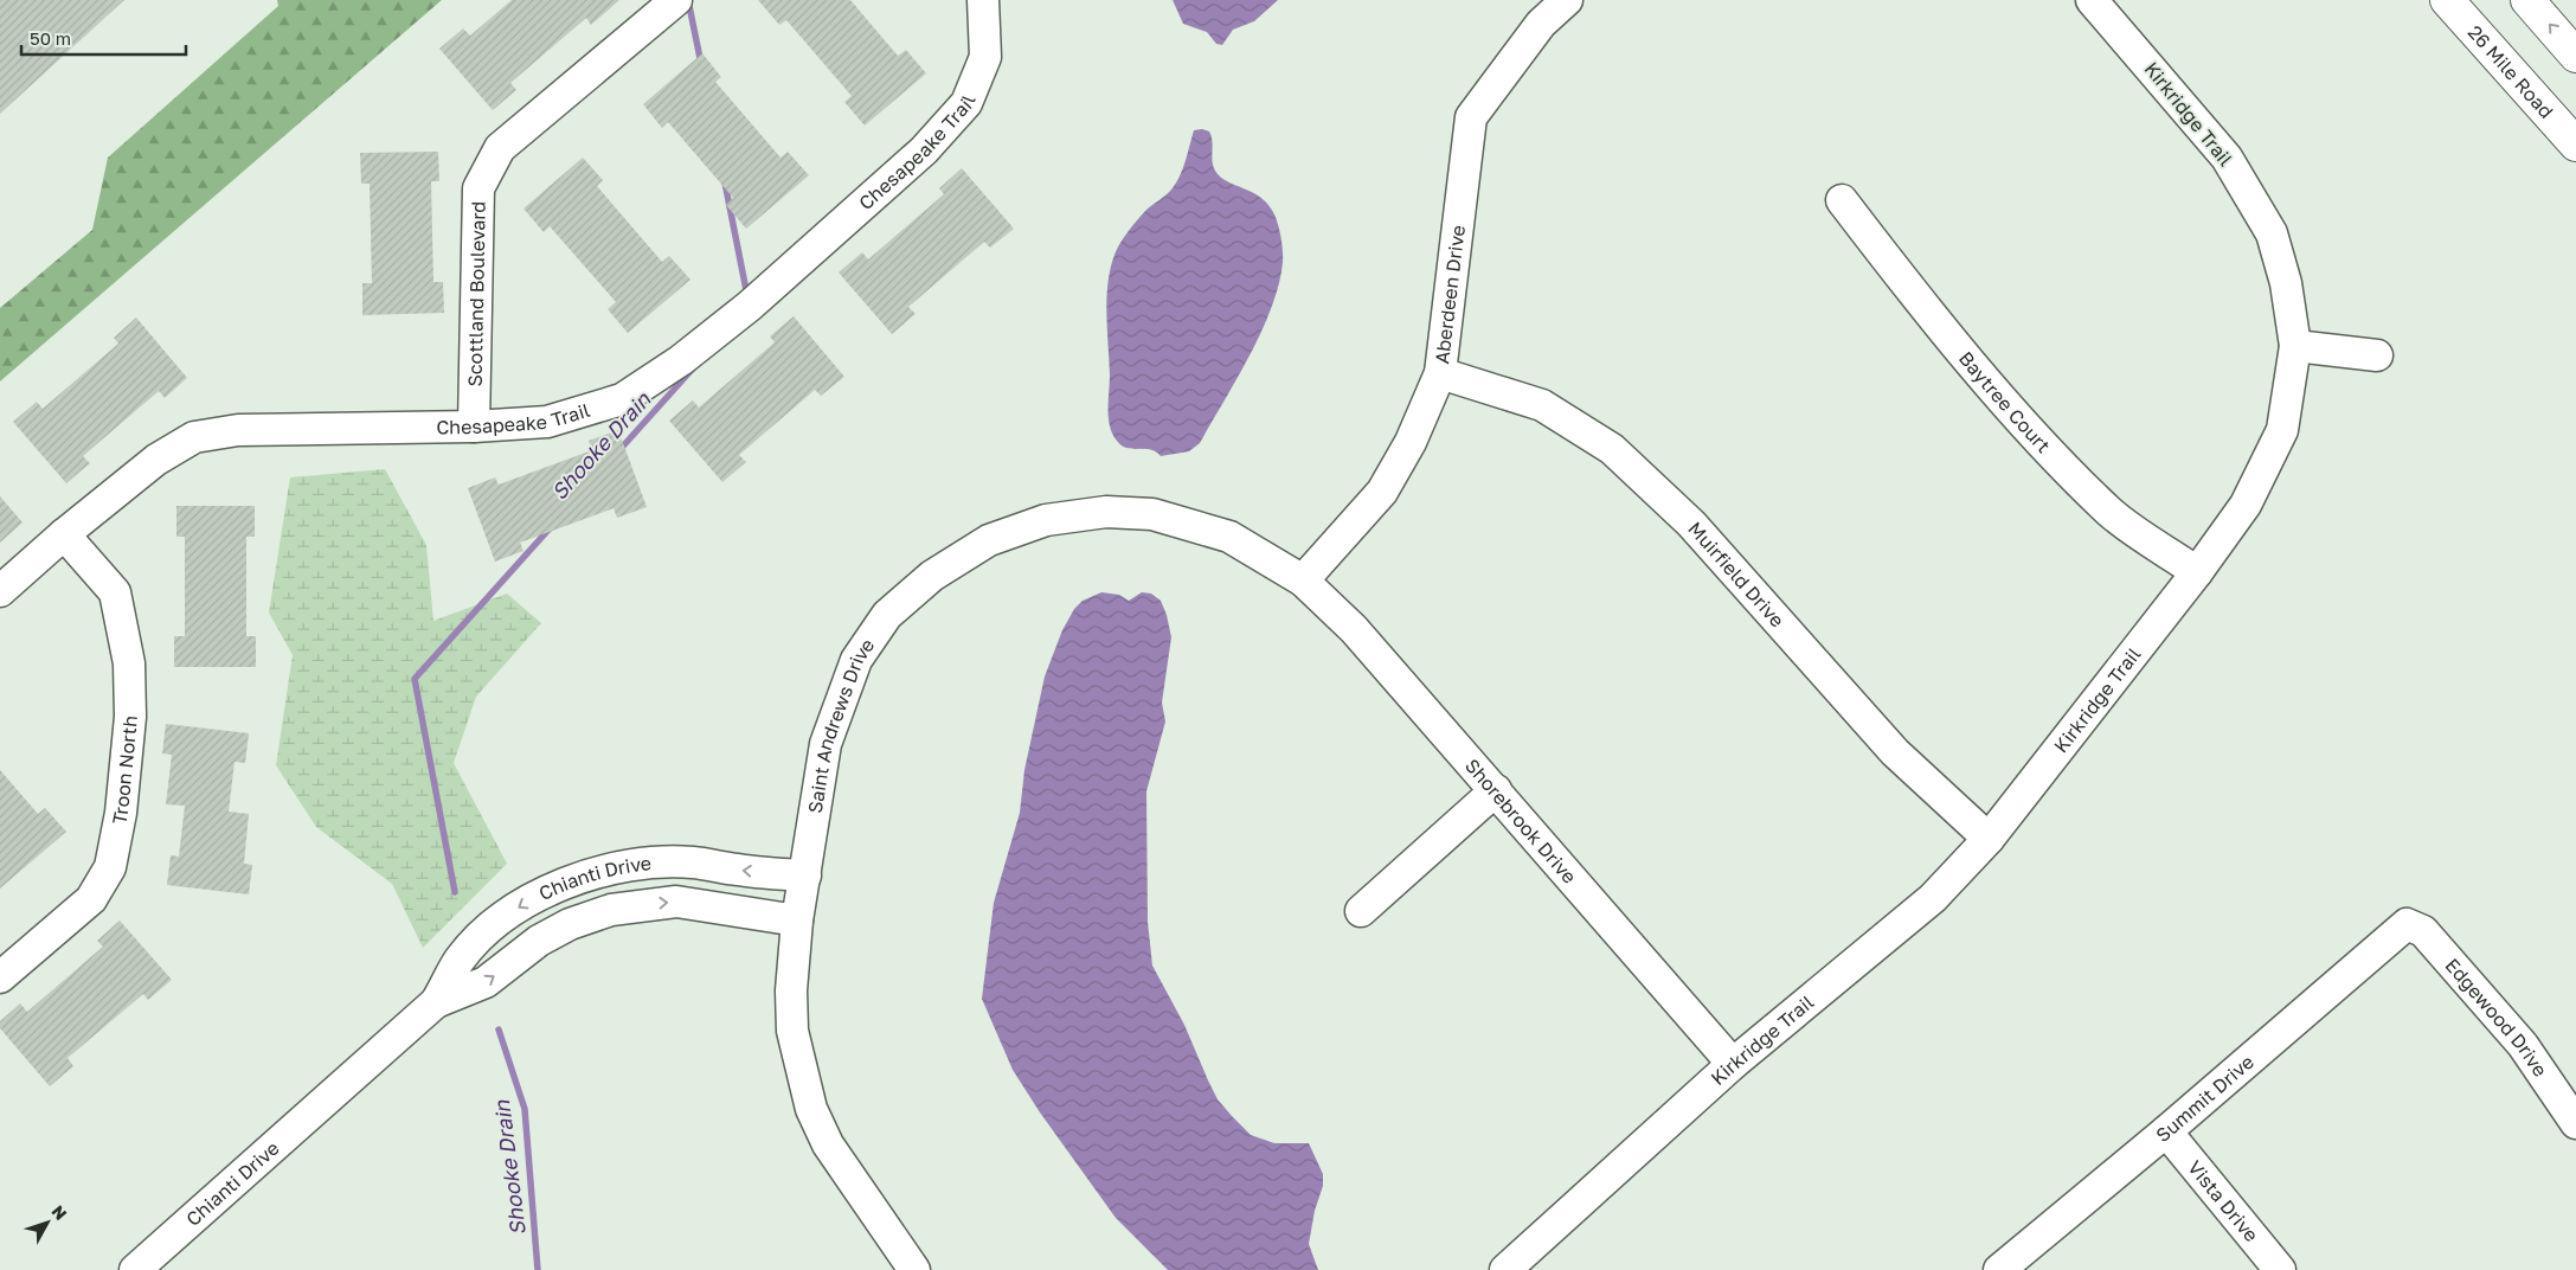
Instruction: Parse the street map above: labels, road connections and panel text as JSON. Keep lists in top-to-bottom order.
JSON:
{
  "streets": {
    "main road": ["26 Mile Road"],
    "street": [
      "Kirkridge Trail",
      "Chesapeake Trail",
      "Scottland Boulevard",
      "Aberdeen Drive",
      "Baytree Court",
      "Muirfield Drive",
      "Saint Andrews Drive",
      "Troon North",
      "Shorebrook Drive",
      "Chianti Drive",
      "Edgewood Drive",
      "Summit Drive",
      "Vista Drive"
    ]
  },
  "crossings": [
    ["Kirkridge Trail", "Baytree Court"],
    ["Kirkridge Trail", "Muirfield Drive"],
    ["Kirkridge Trail", "Shorebrook Drive"],
    ["Chesapeake Trail", "Scottland Boulevard"],
    ["Chesapeake Trail", "Troon North"],
    ["Aberdeen Drive", "Muirfield Drive"],
    ["Aberdeen Drive", "Saint Andrews Drive"],
    ["Aberdeen Drive", "Shorebrook Drive"],
    ["Saint Andrews Drive", "Shorebrook Drive"],
    ["Saint Andrews Drive", "Chianti Drive"],
    ["Edgewood Drive", "Summit Drive"],
    ["Summit Drive", "Vista Drive"]
  ],
  "water": ["Shooke Drain"],
  "scale_bar": "50 m",
  "north": "top right"
}
